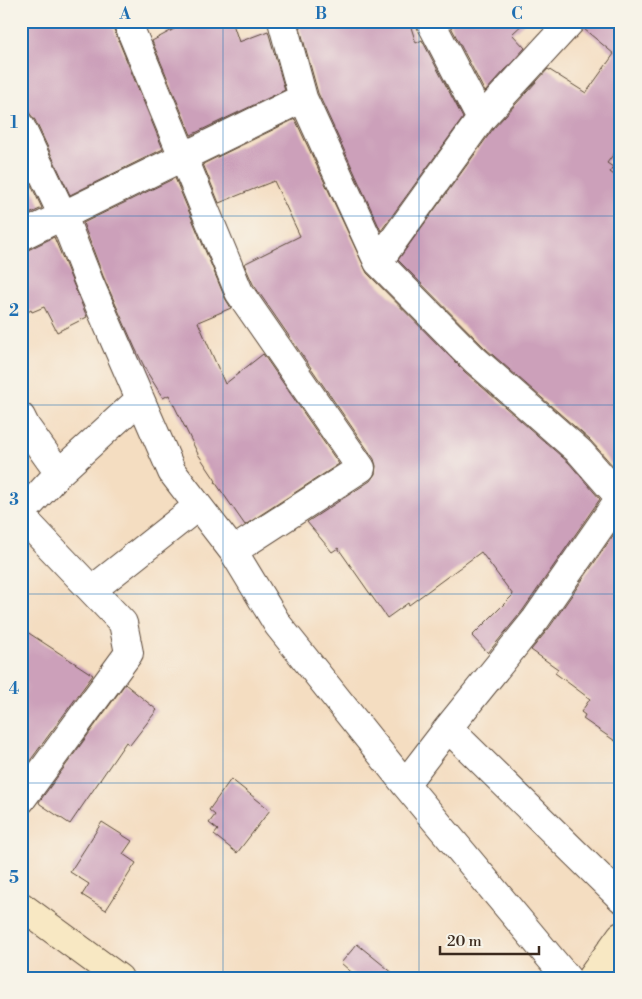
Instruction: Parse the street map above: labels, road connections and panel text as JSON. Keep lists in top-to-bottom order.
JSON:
{
  "scale_bar": "20 m",
  "grid": {
    "columns": ["A", "B", "C"],
    "rows": [
      "1",
      "2",
      "3",
      "4",
      "5"
    ]
  }
}
